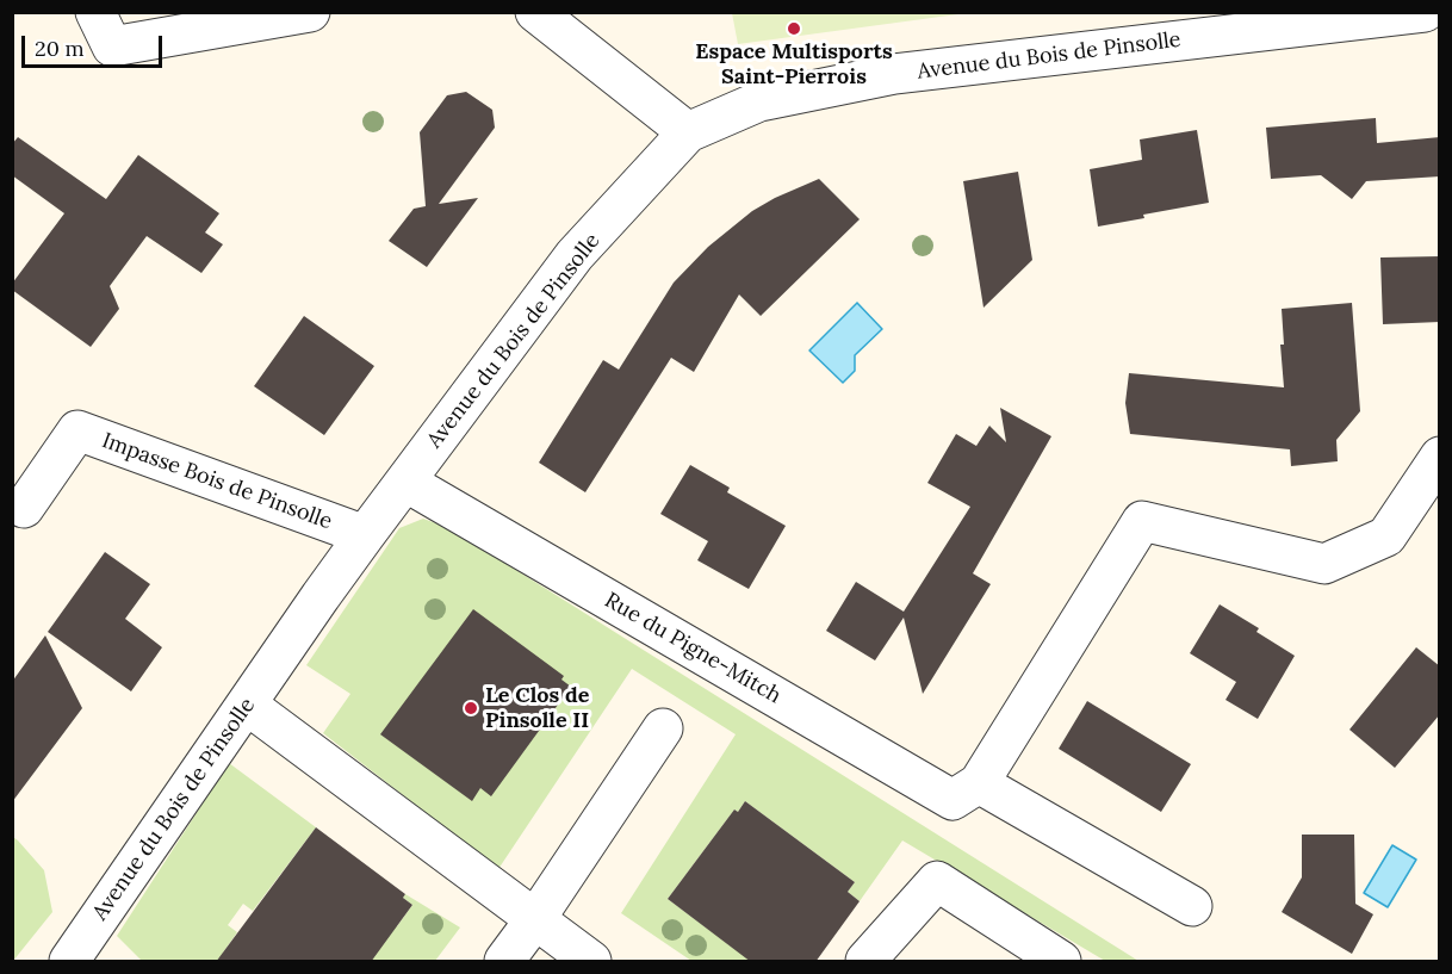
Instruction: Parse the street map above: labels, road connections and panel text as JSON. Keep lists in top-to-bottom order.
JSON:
{
  "streets": {
    "street": ["Avenue du Bois de Pinsolle", "Impasse Bois de Pinsolle", "Rue du Pigne-Mitch"]
  },
  "crossings": [
    ["Avenue du Bois de Pinsolle", "Impasse Bois de Pinsolle"],
    ["Avenue du Bois de Pinsolle", "Rue du Pigne-Mitch"]
  ],
  "places": ["Espace Multisports Saint-Pierrois", "Le Clos de Pinsolle II"],
  "scale_bar": "20 m"
}
